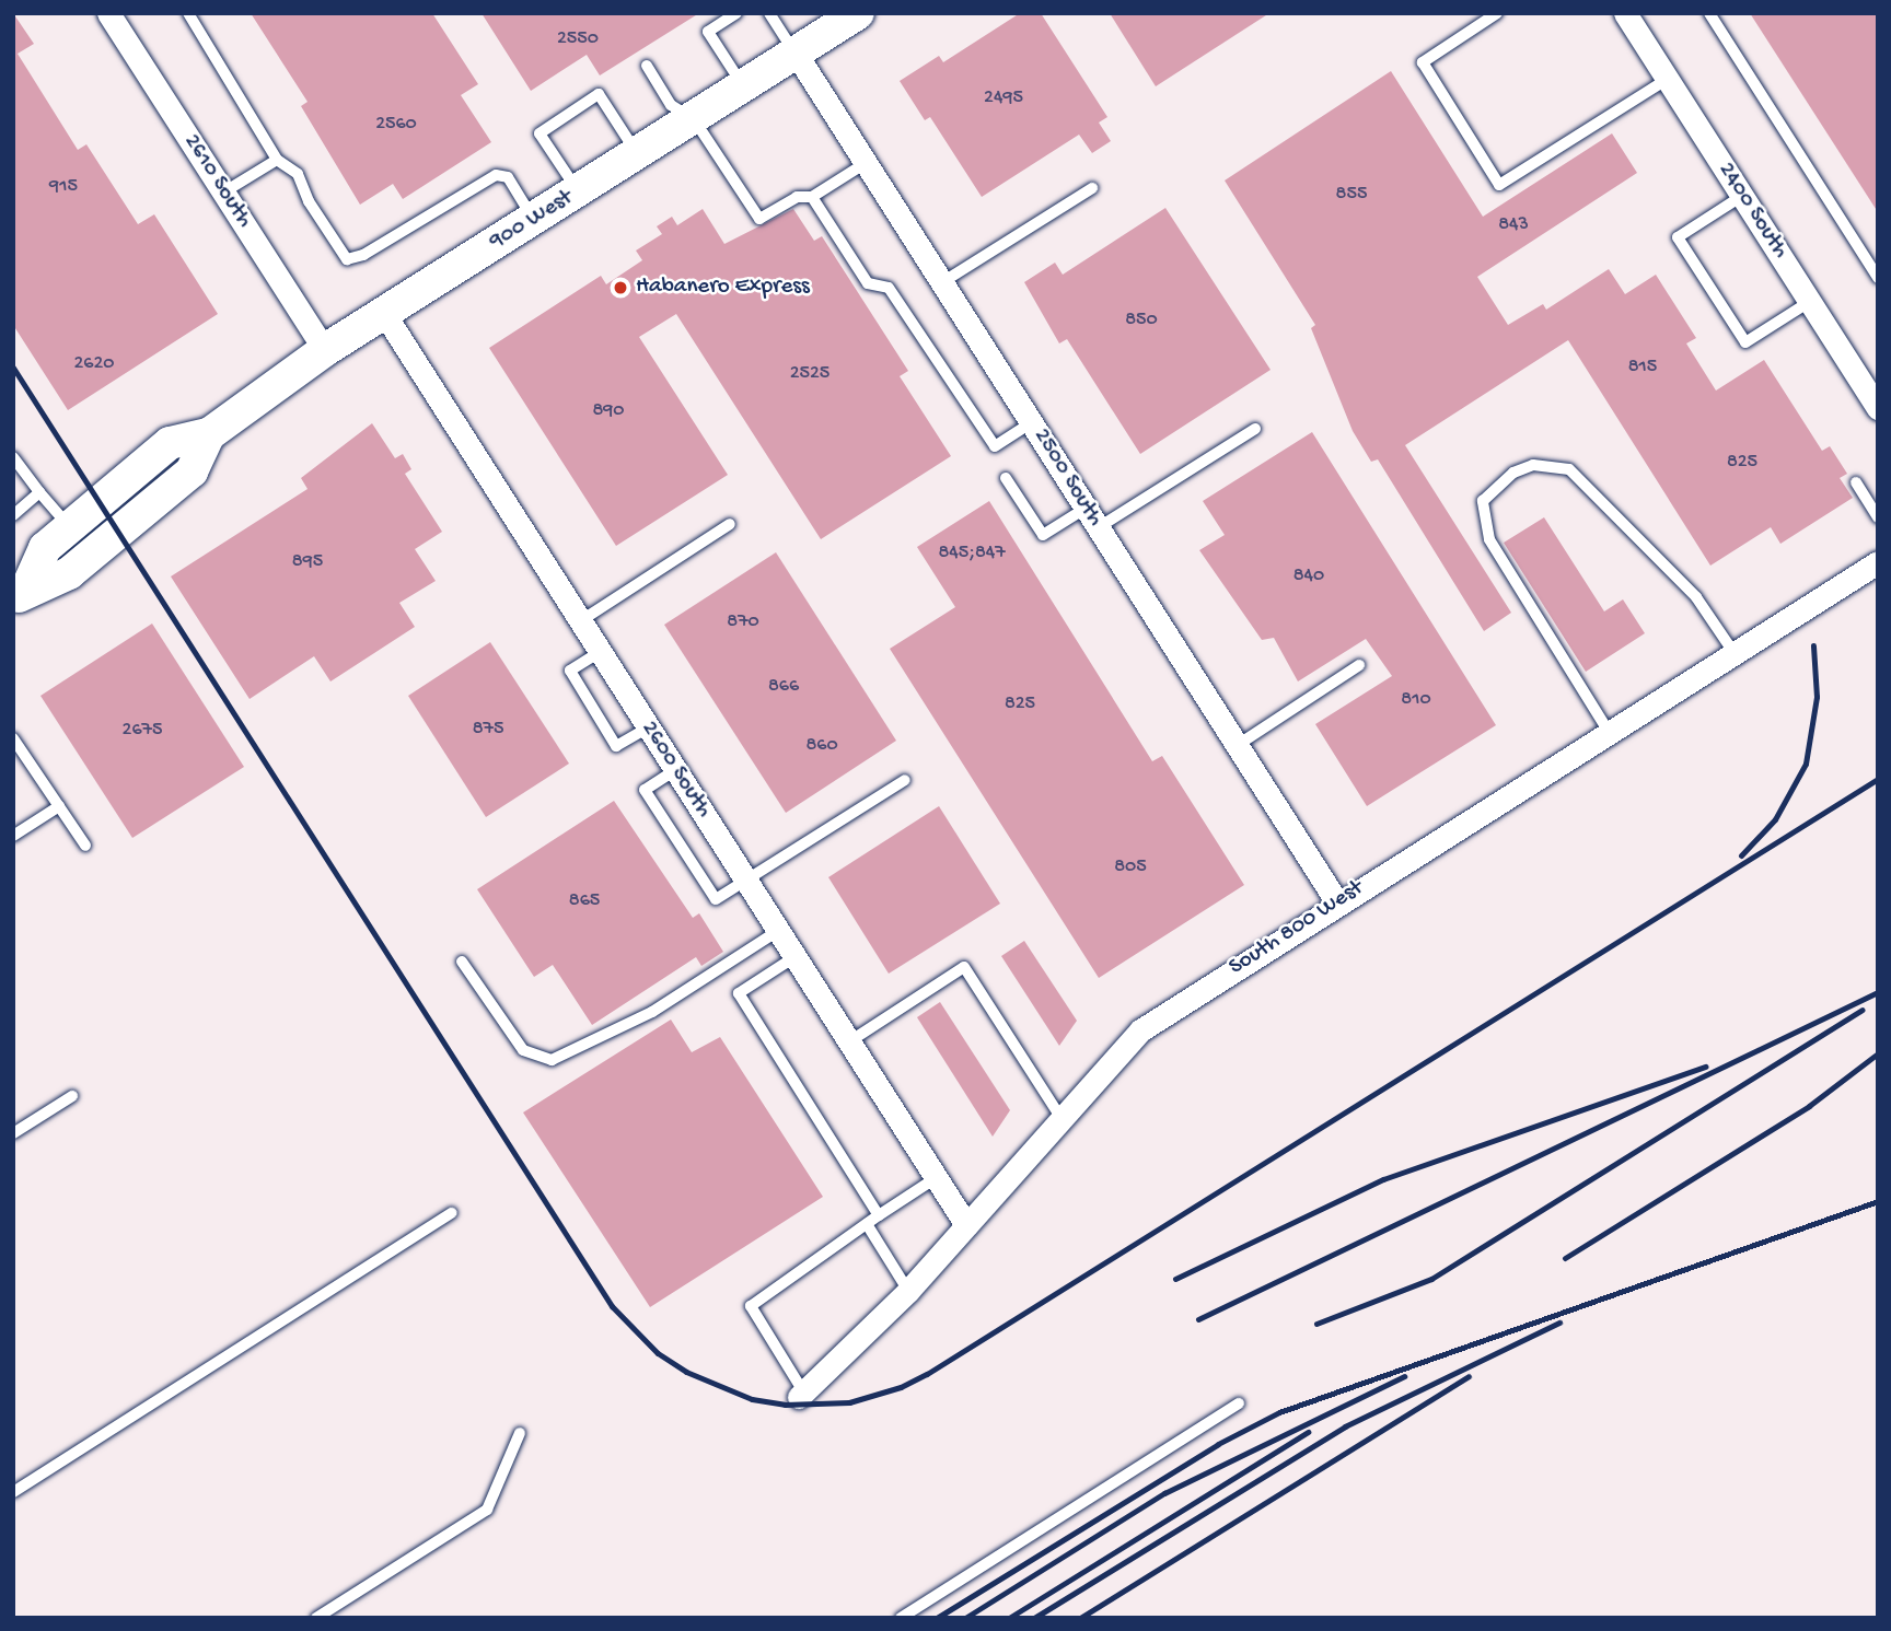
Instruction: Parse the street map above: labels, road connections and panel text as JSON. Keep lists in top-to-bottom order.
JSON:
{
  "streets": {
    "main road": ["900 West"],
    "street": [
      "2610 South",
      "2400 South",
      "2500 South",
      "2600 South",
      "South 800 West"
    ]
  },
  "crossings": [
    ["2610 South", "900 West"],
    ["900 West", "2500 South"],
    ["900 West", "2600 South"],
    ["2500 South", "South 800 West"],
    ["2600 South", "South 800 West"]
  ],
  "places": ["Habanero Express"],
  "house_numbers": [
    "2550",
    "2495",
    "2560",
    "915",
    "855",
    "843",
    "850",
    "2620",
    "815",
    "2525",
    "890",
    "825",
    "845;847",
    "895",
    "840",
    "870",
    "866",
    "810",
    "825",
    "875",
    "2675",
    "860",
    "805",
    "865"
  ]
}
